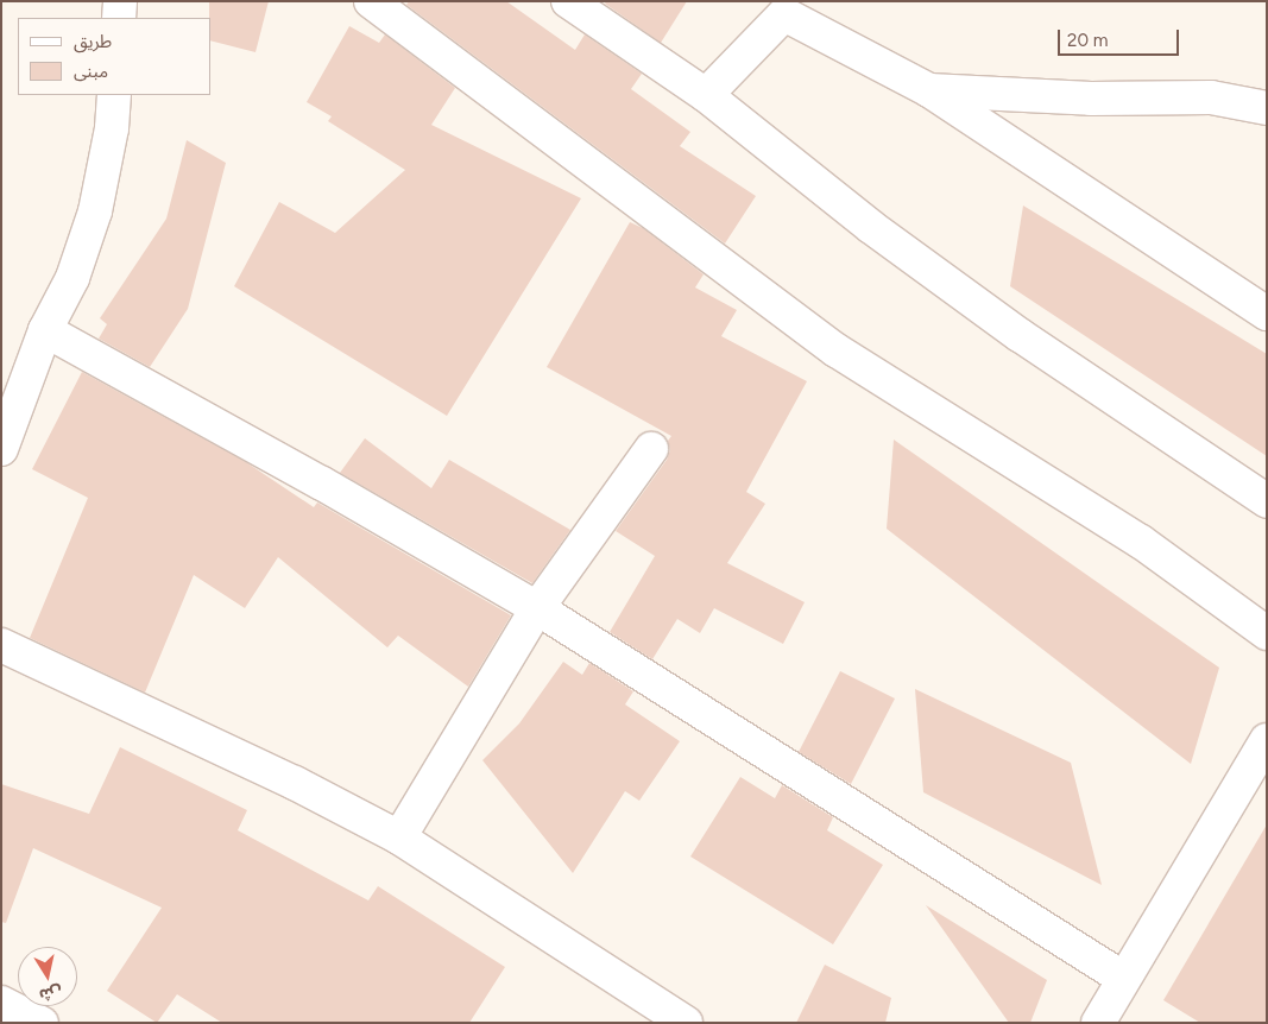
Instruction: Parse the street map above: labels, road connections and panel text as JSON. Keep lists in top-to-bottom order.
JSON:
{
  "legend": ["طريق", "مبنى"],
  "scale_bar": "20 m",
  "north": "bottom"
}
